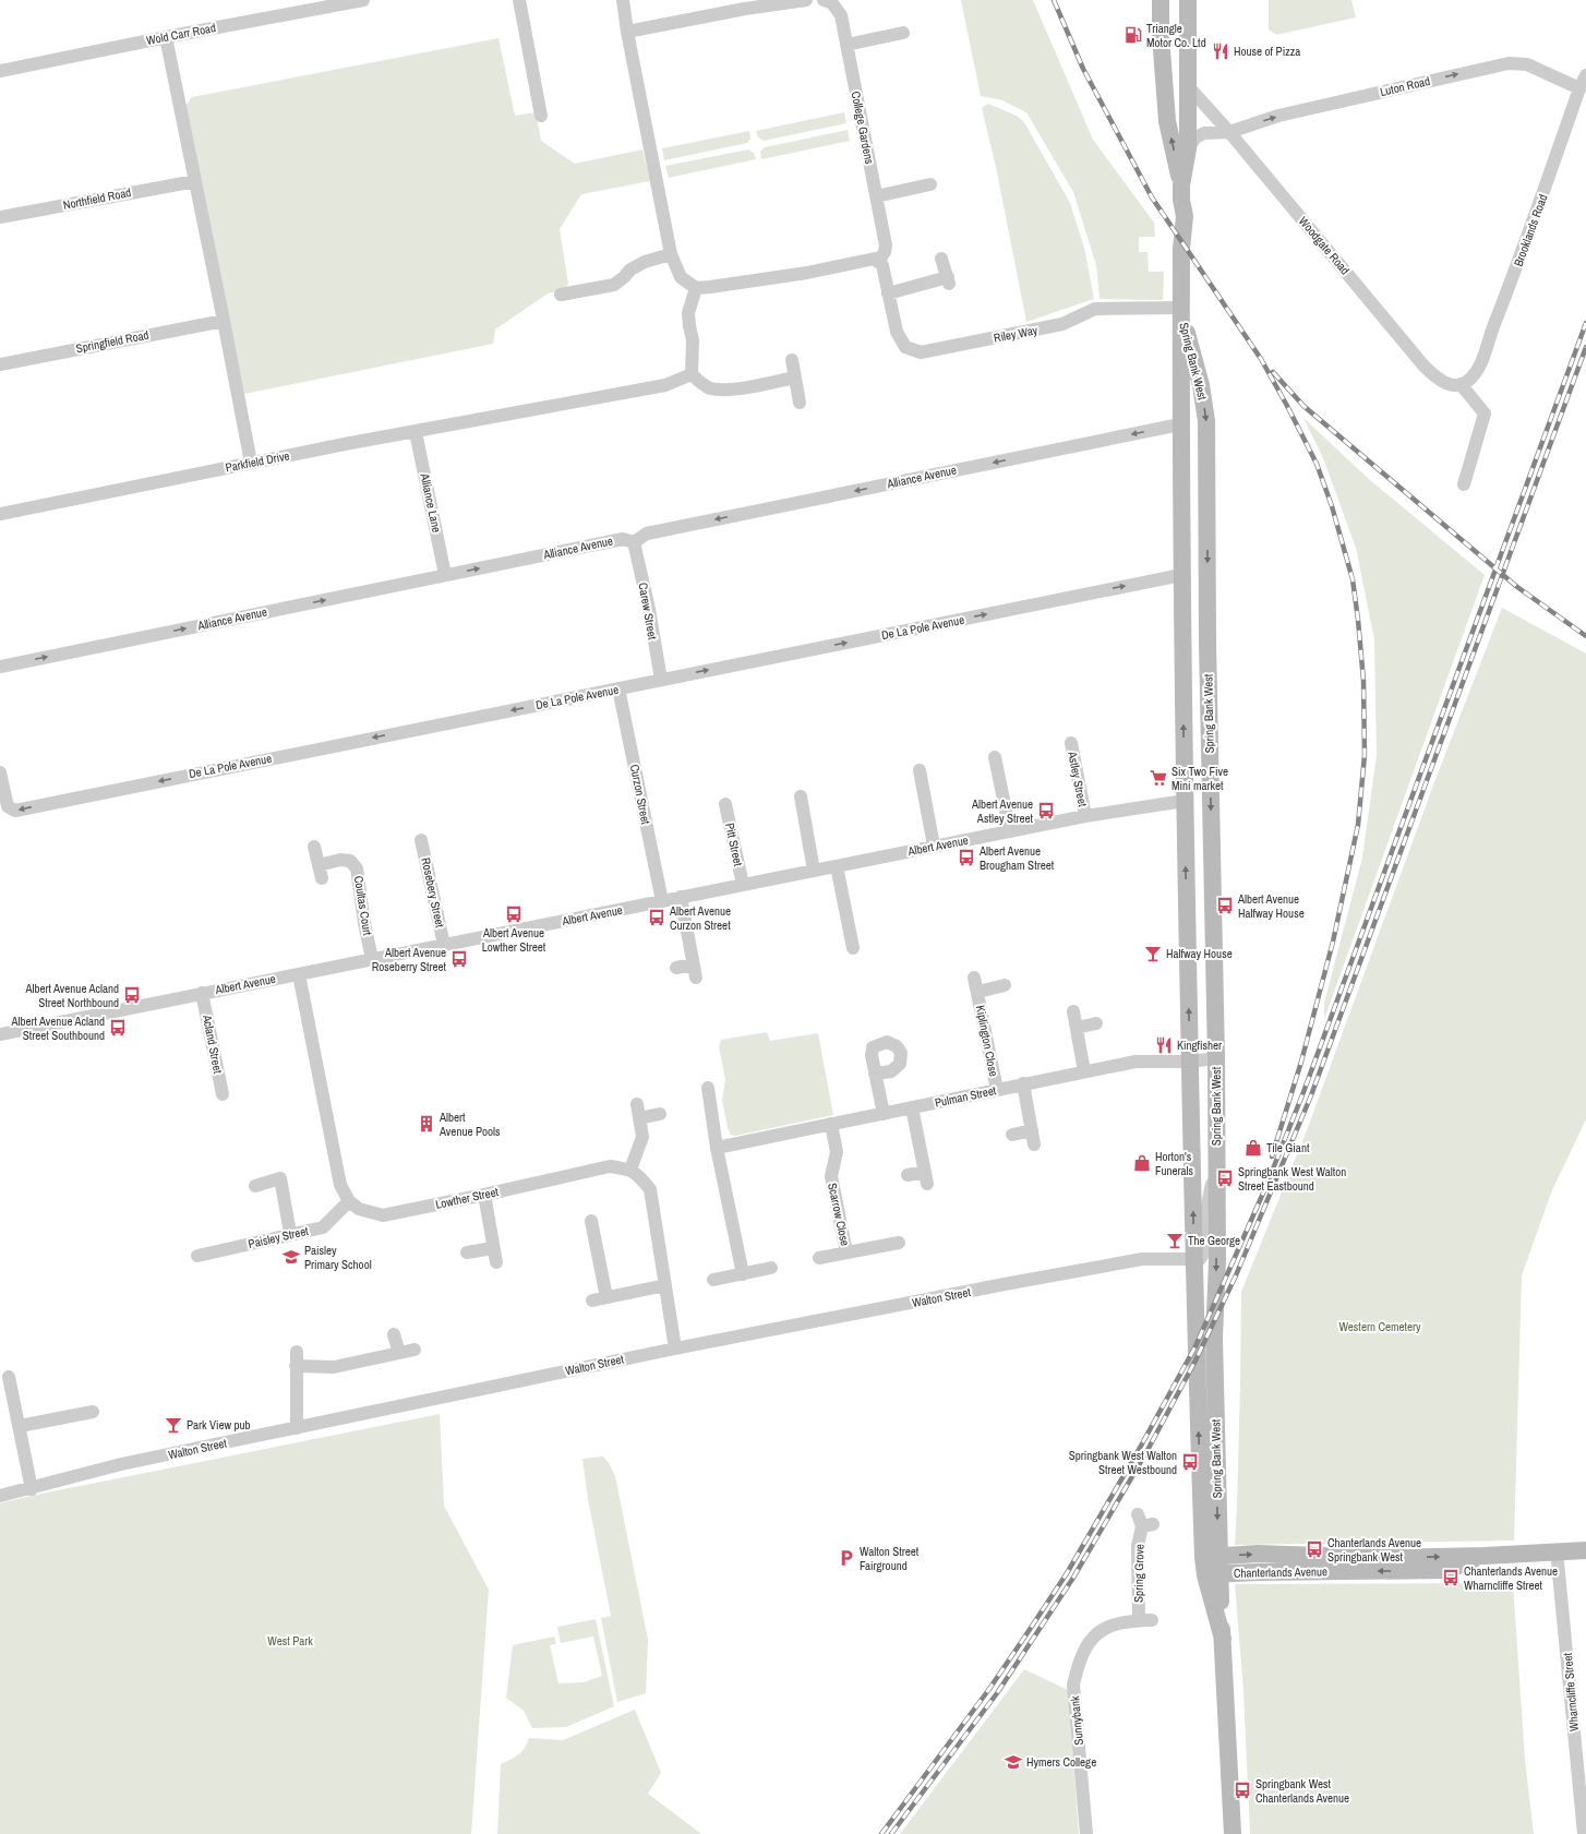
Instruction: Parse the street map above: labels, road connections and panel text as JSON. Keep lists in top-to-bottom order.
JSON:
{
  "streets": {
    "street": [
      "Wold Carr Road",
      "Luton Road",
      "College Gardens",
      "Northfield Road",
      "Brooklands Road",
      "Woodgate Road",
      "Riley Way",
      "Springfield Road",
      "Spring Bank West",
      "Parkfield Drive",
      "Alliance Avenue",
      "Alliance Lane",
      "Carew Street",
      "De La Pole Avenue",
      "Astley Street",
      "Curzon Street",
      "Pitt Street",
      "Albert Avenue",
      "Rosebery Street",
      "Coultas Court",
      "Kiplington Close",
      "Acland Street",
      "Pulman Street",
      "Lowther Street",
      "Scarrow Close",
      "Paisley Street",
      "Walton Street",
      "Chanterlands Avenue",
      "Spring Grove",
      "Wharncliffe Street",
      "Sunnybank"
    ]
  },
  "crossings": [
    ["Luton Road", "Brooklands Road"],
    ["Luton Road", "Woodgate Road"],
    ["Luton Road", "Spring Bank West"],
    ["College Gardens", "Riley Way"],
    ["Brooklands Road", "Woodgate Road"],
    ["Woodgate Road", "Spring Bank West"],
    ["Riley Way", "Spring Bank West"],
    ["Spring Bank West", "Alliance Avenue"],
    ["Spring Bank West", "De La Pole Avenue"],
    ["Spring Bank West", "Albert Avenue"],
    ["Spring Bank West", "Pulman Street"],
    ["Spring Bank West", "Walton Street"],
    ["Spring Bank West", "Chanterlands Avenue"],
    ["Parkfield Drive", "Alliance Lane"],
    ["Alliance Avenue", "Alliance Lane"],
    ["Alliance Avenue", "Carew Street"],
    ["Carew Street", "De La Pole Avenue"],
    ["De La Pole Avenue", "Curzon Street"],
    ["Astley Street", "Albert Avenue"],
    ["Curzon Street", "Albert Avenue"],
    ["Pitt Street", "Albert Avenue"],
    ["Albert Avenue", "Rosebery Street"],
    ["Albert Avenue", "Coultas Court"],
    ["Albert Avenue", "Acland Street"],
    ["Kiplington Close", "Pulman Street"],
    ["Pulman Street", "Scarrow Close"],
    ["Lowther Street", "Paisley Street"],
    ["Chanterlands Avenue", "Wharncliffe Street"],
    ["Spring Grove", "Sunnybank"]
  ],
  "one_way": ["Luton Road"],
  "parks": ["Western Cemetery", "West Park"],
  "places": {
    "fuel station": ["Triangle Motor Co. Ltd"],
    "restaurant": ["House of Pizza", "Kingfisher"],
    "supermarket": ["Six Two Five Mini market"],
    "bus stop": [
      "Albert Avenue Astley Street",
      "Albert Avenue Brougham Street",
      "Albert Avenue Halfway House",
      "Albert Avenue Lowther Street",
      "Albert Avenue Curzon Street",
      "Albert Avenue Roseberry Street",
      "Albert Avenue Acland Street Northbound",
      "Albert Avenue Acland Street Southbound",
      "Springbank West Walton Street Eastbound",
      "Springbank West Walton Street Westbound",
      "Chanterlands Avenue Springbank West",
      "Chanterlands Avenue Wharncliffe Street",
      "Springbank West Chanterlands Avenue"
    ],
    "bar": ["Halfway House", "The George", "Park View pub"],
    "building": ["Albert Avenue Pools"],
    "shop": ["Tile Giant", "Horton's Funerals"],
    "school or university": ["Paisley Primary School", "Hymers College"],
    "parking": ["Walton Street Fairground"]
  }
}
